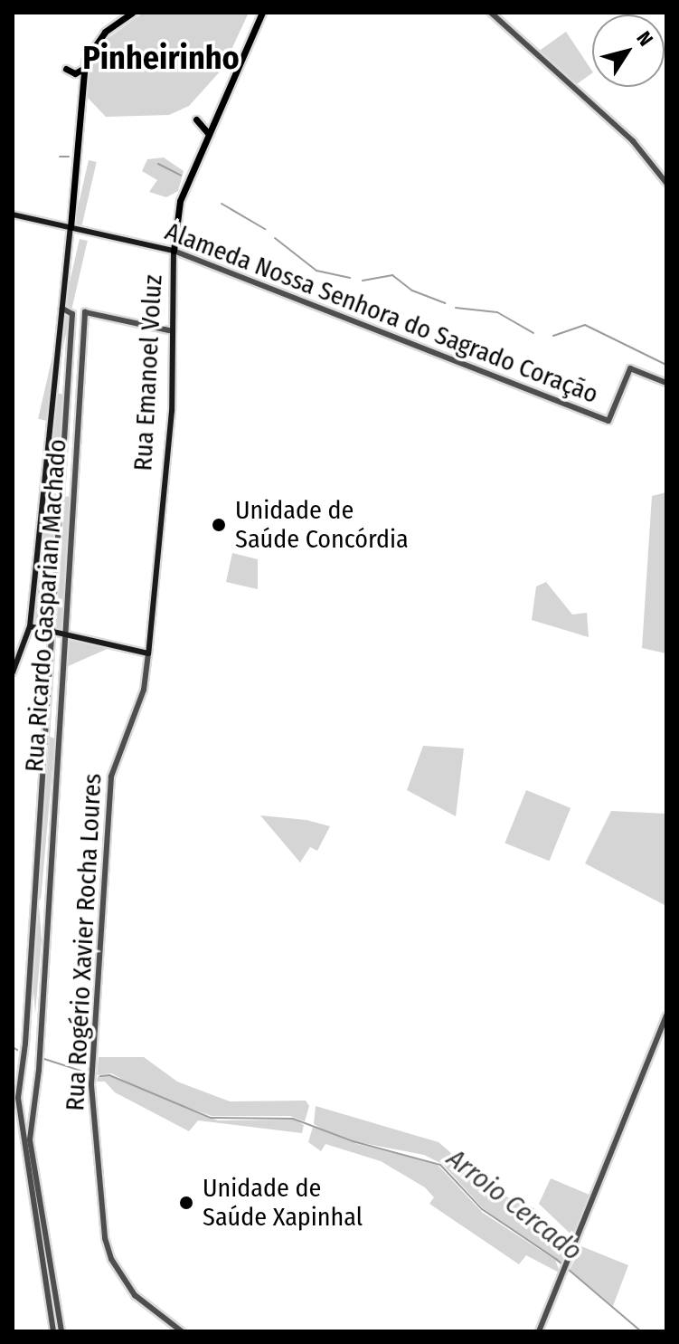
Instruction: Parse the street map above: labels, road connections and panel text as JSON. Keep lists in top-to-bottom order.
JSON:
{
  "streets": {
    "main road": ["Alameda Nossa Senhora do Sagrado Coração", "Rua Emanoel Voluz"],
    "street": ["Rua Ricardo Gasparian Machado", "Rua Rogério Xavier Rocha Loures"]
  },
  "crossings": [
    ["Alameda Nossa Senhora do Sagrado Coração", "Rua Emanoel Voluz"],
    ["Rua Emanoel Voluz", "Rua Ricardo Gasparian Machado"],
    ["Rua Emanoel Voluz", "Rua Rogério Xavier Rocha Loures"]
  ],
  "districts": ["Pinheirinho"],
  "water": ["Arroio Cercado"],
  "places": ["Unidade de Saúde Concórdia", "Unidade de Saúde Xapinhal"],
  "north": "top right"
}
